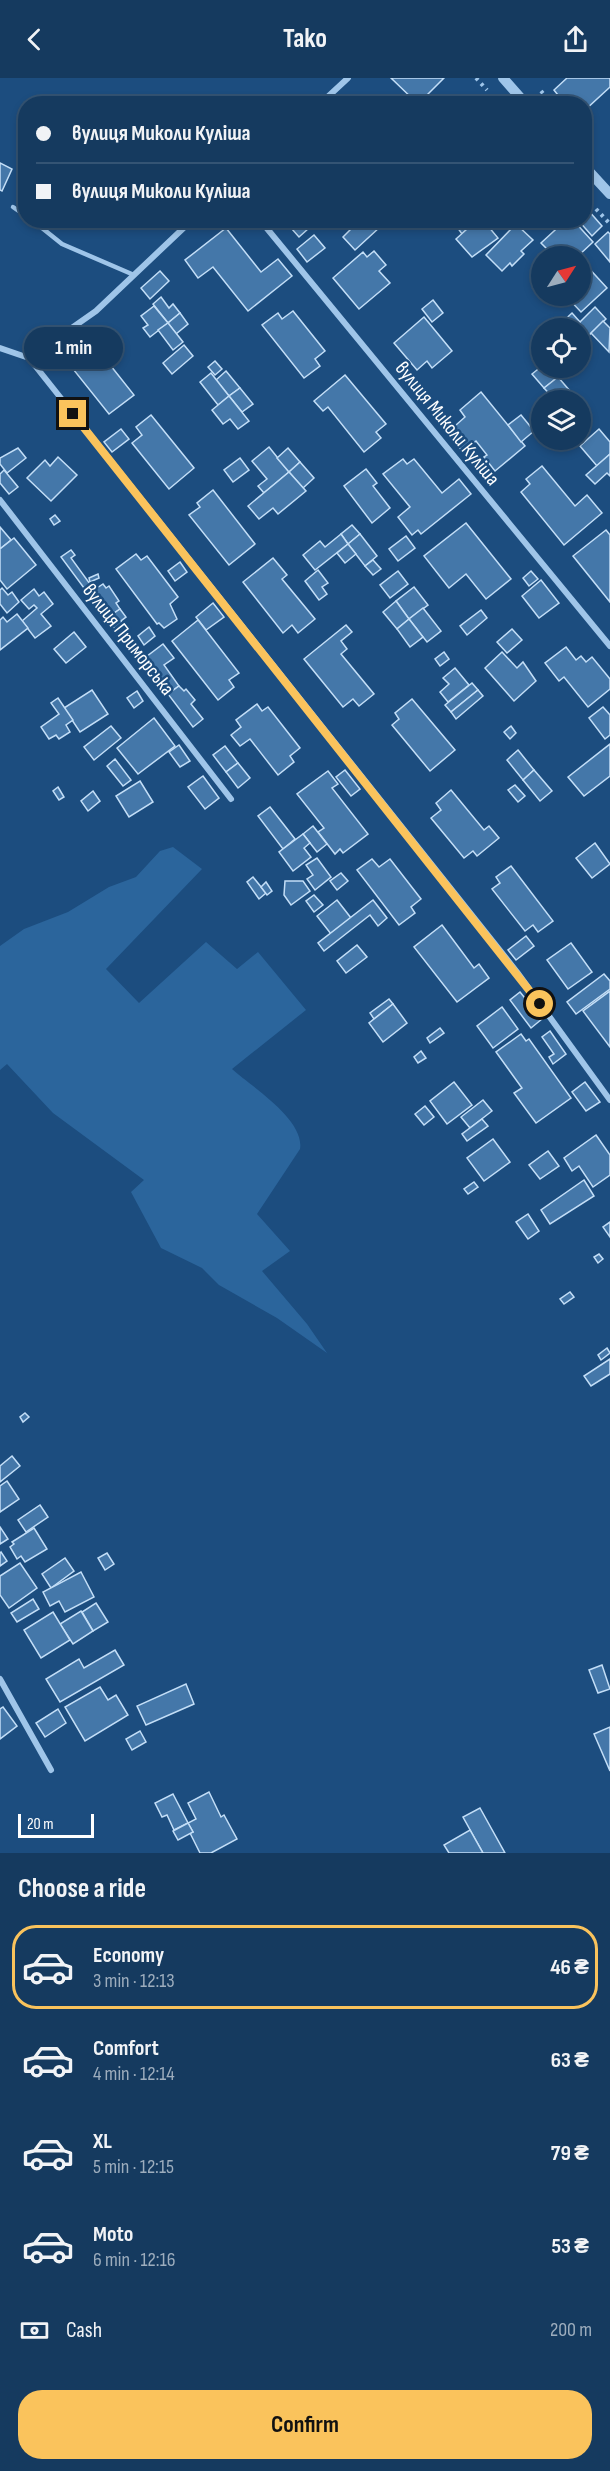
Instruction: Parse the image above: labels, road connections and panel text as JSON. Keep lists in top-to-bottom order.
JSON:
{
  "streets": {
    "street": ["вулиця Миколи Куліша", "вулиця Приморська"]
  },
  "scale_bar": "20 m",
  "north": "top right",
  "page": {
    "header": "Tako",
    "banner": ["вулиця Миколи Куліша", "вулиця Миколи Куліша"],
    "bubble": "1 min",
    "scale": "20 m",
    "heading": "Choose a ride",
    "list": [
      {
        "name": "Economy",
        "note": "3 min · 12:13",
        "value": "46 ₴"
      },
      {
        "name": "Comfort",
        "note": "4 min · 12:14",
        "value": "63 ₴"
      },
      {
        "name": "XL",
        "note": "5 min · 12:15",
        "value": "79 ₴"
      },
      {
        "name": "Moto",
        "note": "6 min · 12:16",
        "value": "53 ₴"
      }
    ],
    "pay": ["Cash", "200 m"],
    "buttons": "Confirm"
  }
}
